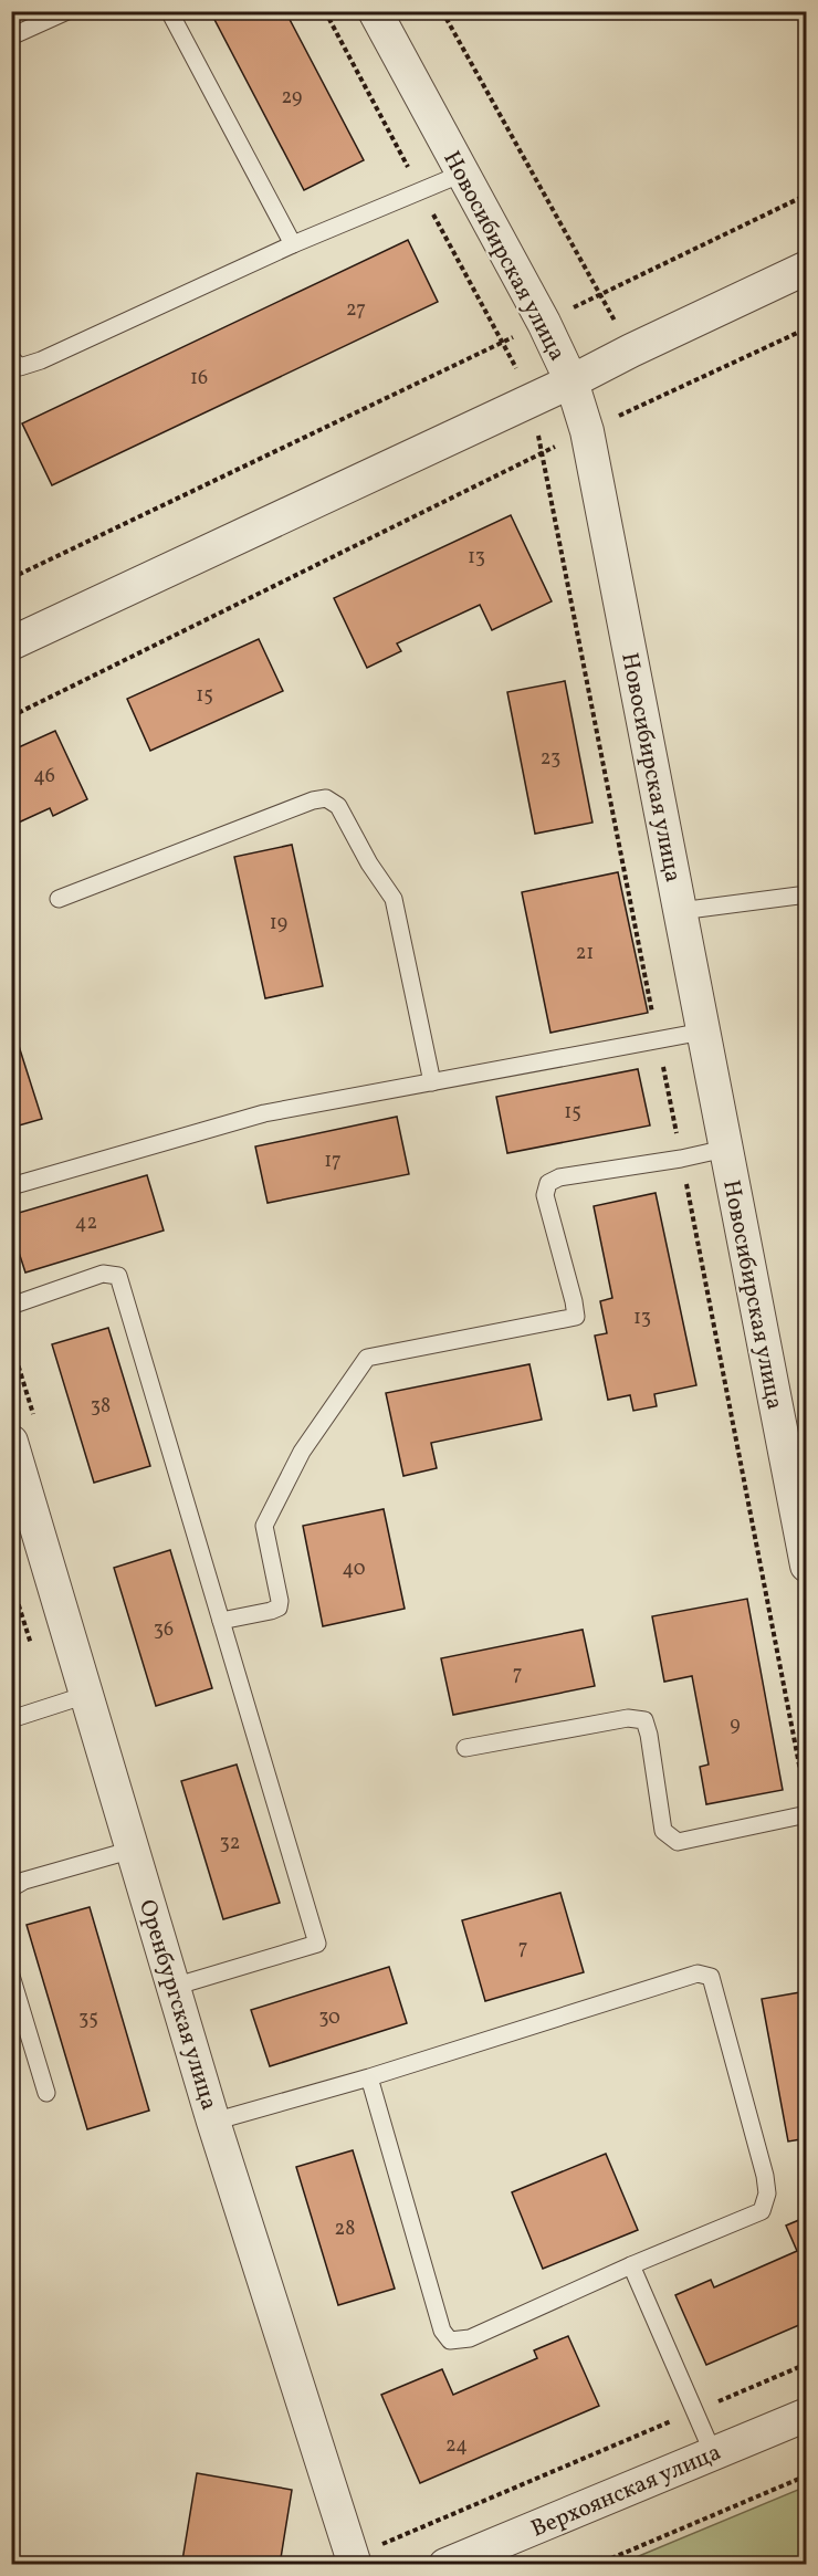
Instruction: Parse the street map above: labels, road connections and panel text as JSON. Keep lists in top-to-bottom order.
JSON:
{
  "streets": {
    "street": ["Новосибирская улица", "Оренбургская улица", "Верхоянская улица"]
  },
  "house_numbers": [
    "29",
    "27",
    "16",
    "13",
    "15",
    "23",
    "46",
    "19",
    "21",
    "15",
    "17",
    "42",
    "13",
    "38",
    "40",
    "36",
    "7",
    "9",
    "32",
    "7",
    "30",
    "35",
    "28",
    "24"
  ]
}
